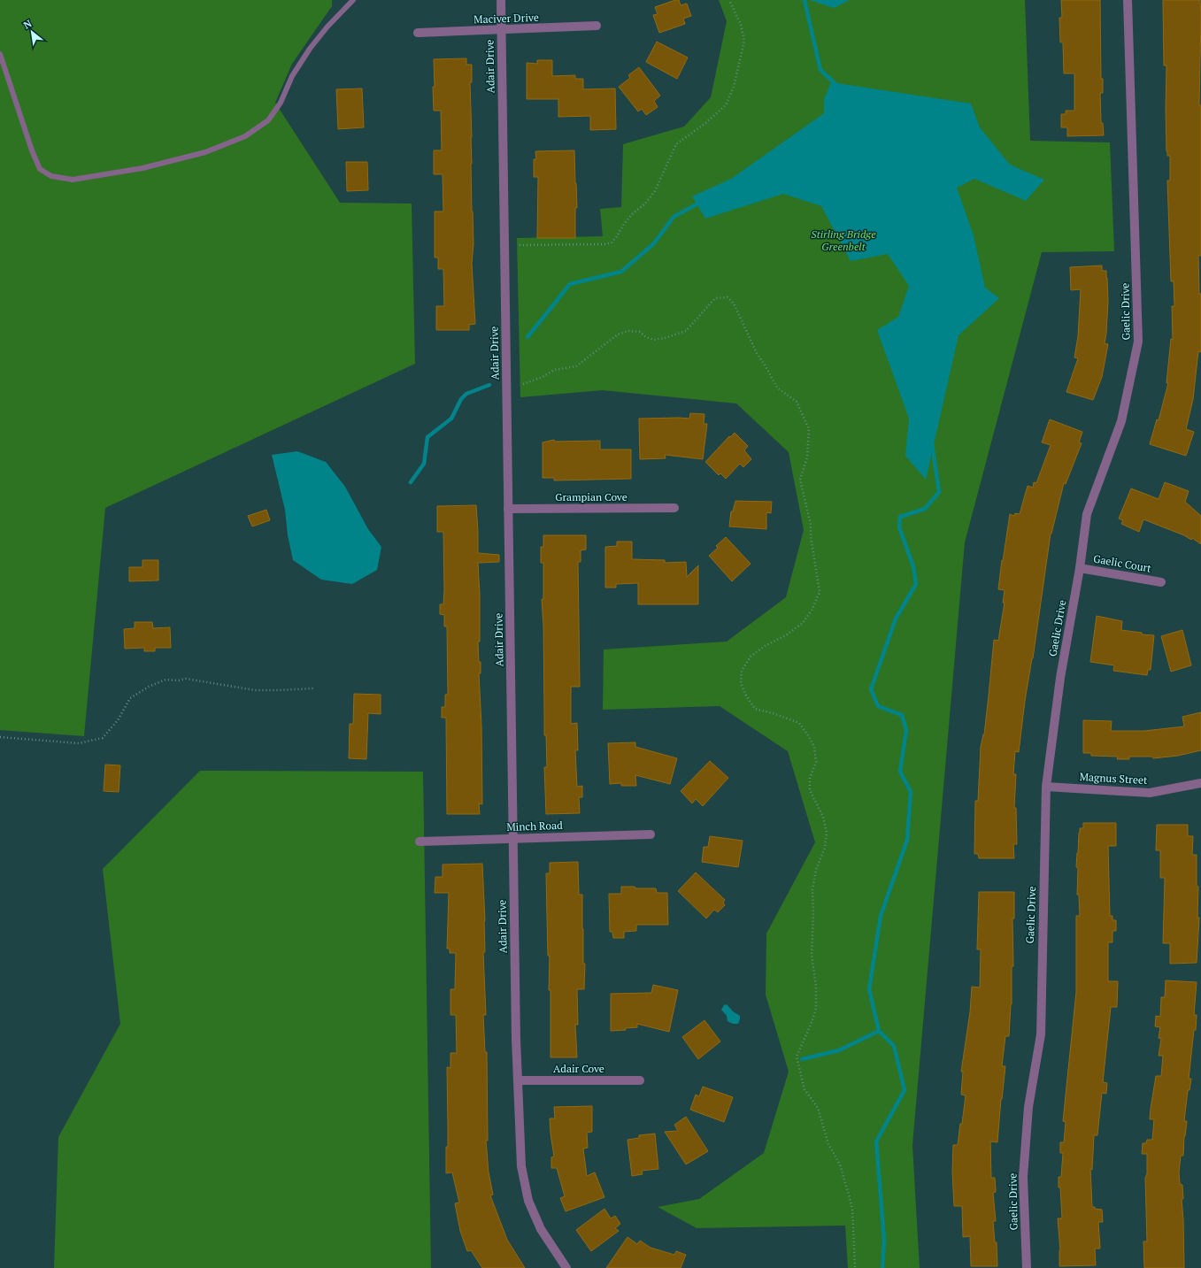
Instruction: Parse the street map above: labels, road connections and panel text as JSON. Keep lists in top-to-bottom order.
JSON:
{
  "streets": {
    "street": [
      "Maciver Drive",
      "Adair Drive",
      "Gaelic Drive",
      "Grampian Cove",
      "Gaelic Court",
      "Magnus Street",
      "Minch Road",
      "Adair Cove"
    ]
  },
  "crossings": [
    ["Maciver Drive", "Adair Drive"],
    ["Adair Drive", "Grampian Cove"],
    ["Adair Drive", "Minch Road"],
    ["Adair Drive", "Adair Cove"],
    ["Gaelic Drive", "Gaelic Court"],
    ["Gaelic Drive", "Magnus Street"]
  ],
  "parks": ["Stirling Bridge Greenbelt"],
  "north": "top left"
}
